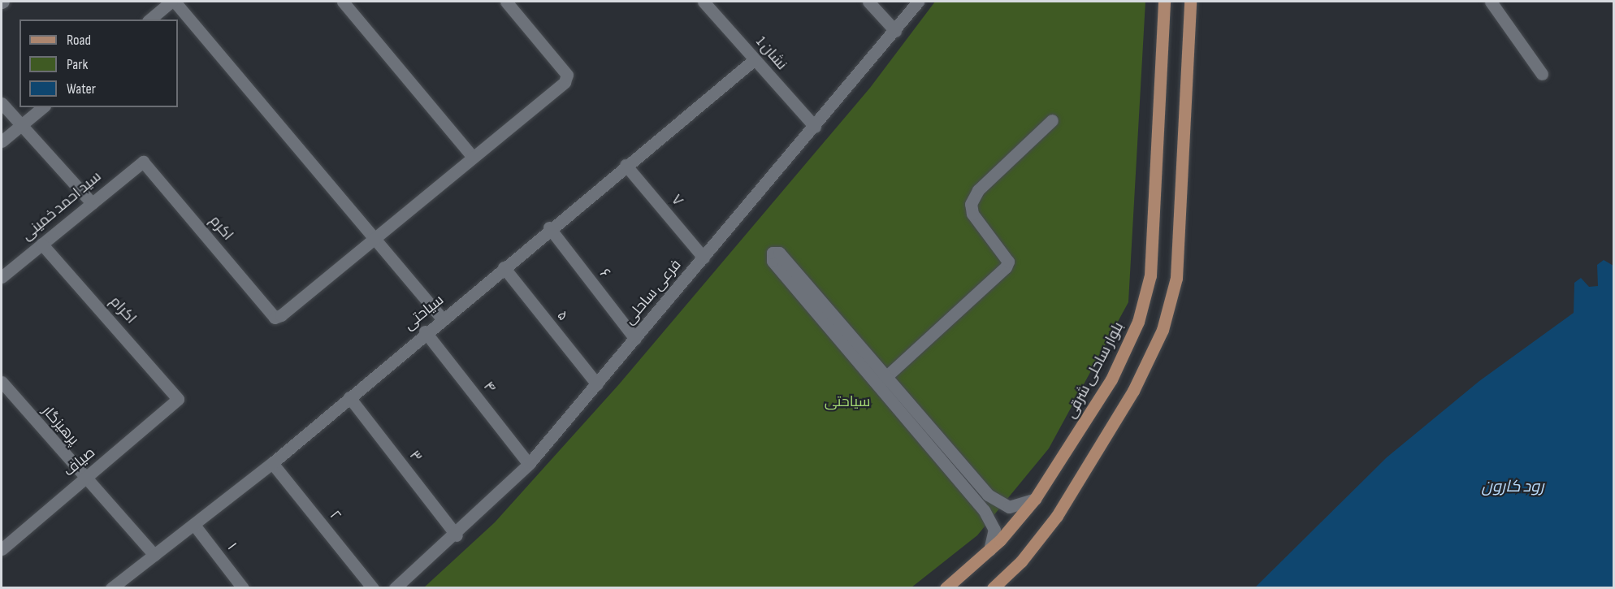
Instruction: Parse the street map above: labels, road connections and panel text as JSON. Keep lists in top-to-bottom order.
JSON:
{
  "streets": {
    "main road": ["بلوار ساحلی شرقی"],
    "street": [
      "نشان 1",
      "۷",
      "سید احمد خمینی",
      "اکرم",
      "۶",
      "فرعی ساحلی",
      "اکرام",
      "سیاحتی",
      "۵",
      "۴",
      "پرهیزگار",
      "۳",
      "صیاف",
      "۲",
      "۱"
    ]
  },
  "crossings": [
    ["نشان 1", "فرعی ساحلی"],
    ["نشان 1", "سیاحتی"],
    ["۷", "فرعی ساحلی"],
    ["۷", "سیاحتی"],
    ["سید احمد خمینی", "اکرم"],
    ["سید احمد خمینی", "اکرام"],
    ["۶", "فرعی ساحلی"],
    ["۶", "سیاحتی"],
    ["فرعی ساحلی", "۵"],
    ["فرعی ساحلی", "۴"],
    ["فرعی ساحلی", "۳"],
    ["اکرام", "صیاف"],
    ["سیاحتی", "۵"],
    ["سیاحتی", "۴"],
    ["سیاحتی", "پرهیزگار"],
    ["سیاحتی", "۳"],
    ["سیاحتی", "۲"],
    ["سیاحتی", "۱"],
    ["پرهیزگار", "صیاف"]
  ],
  "water": ["رود کارون"],
  "parks": ["سیاحتی"],
  "legend": ["Road", "Park", "Water"]
}
